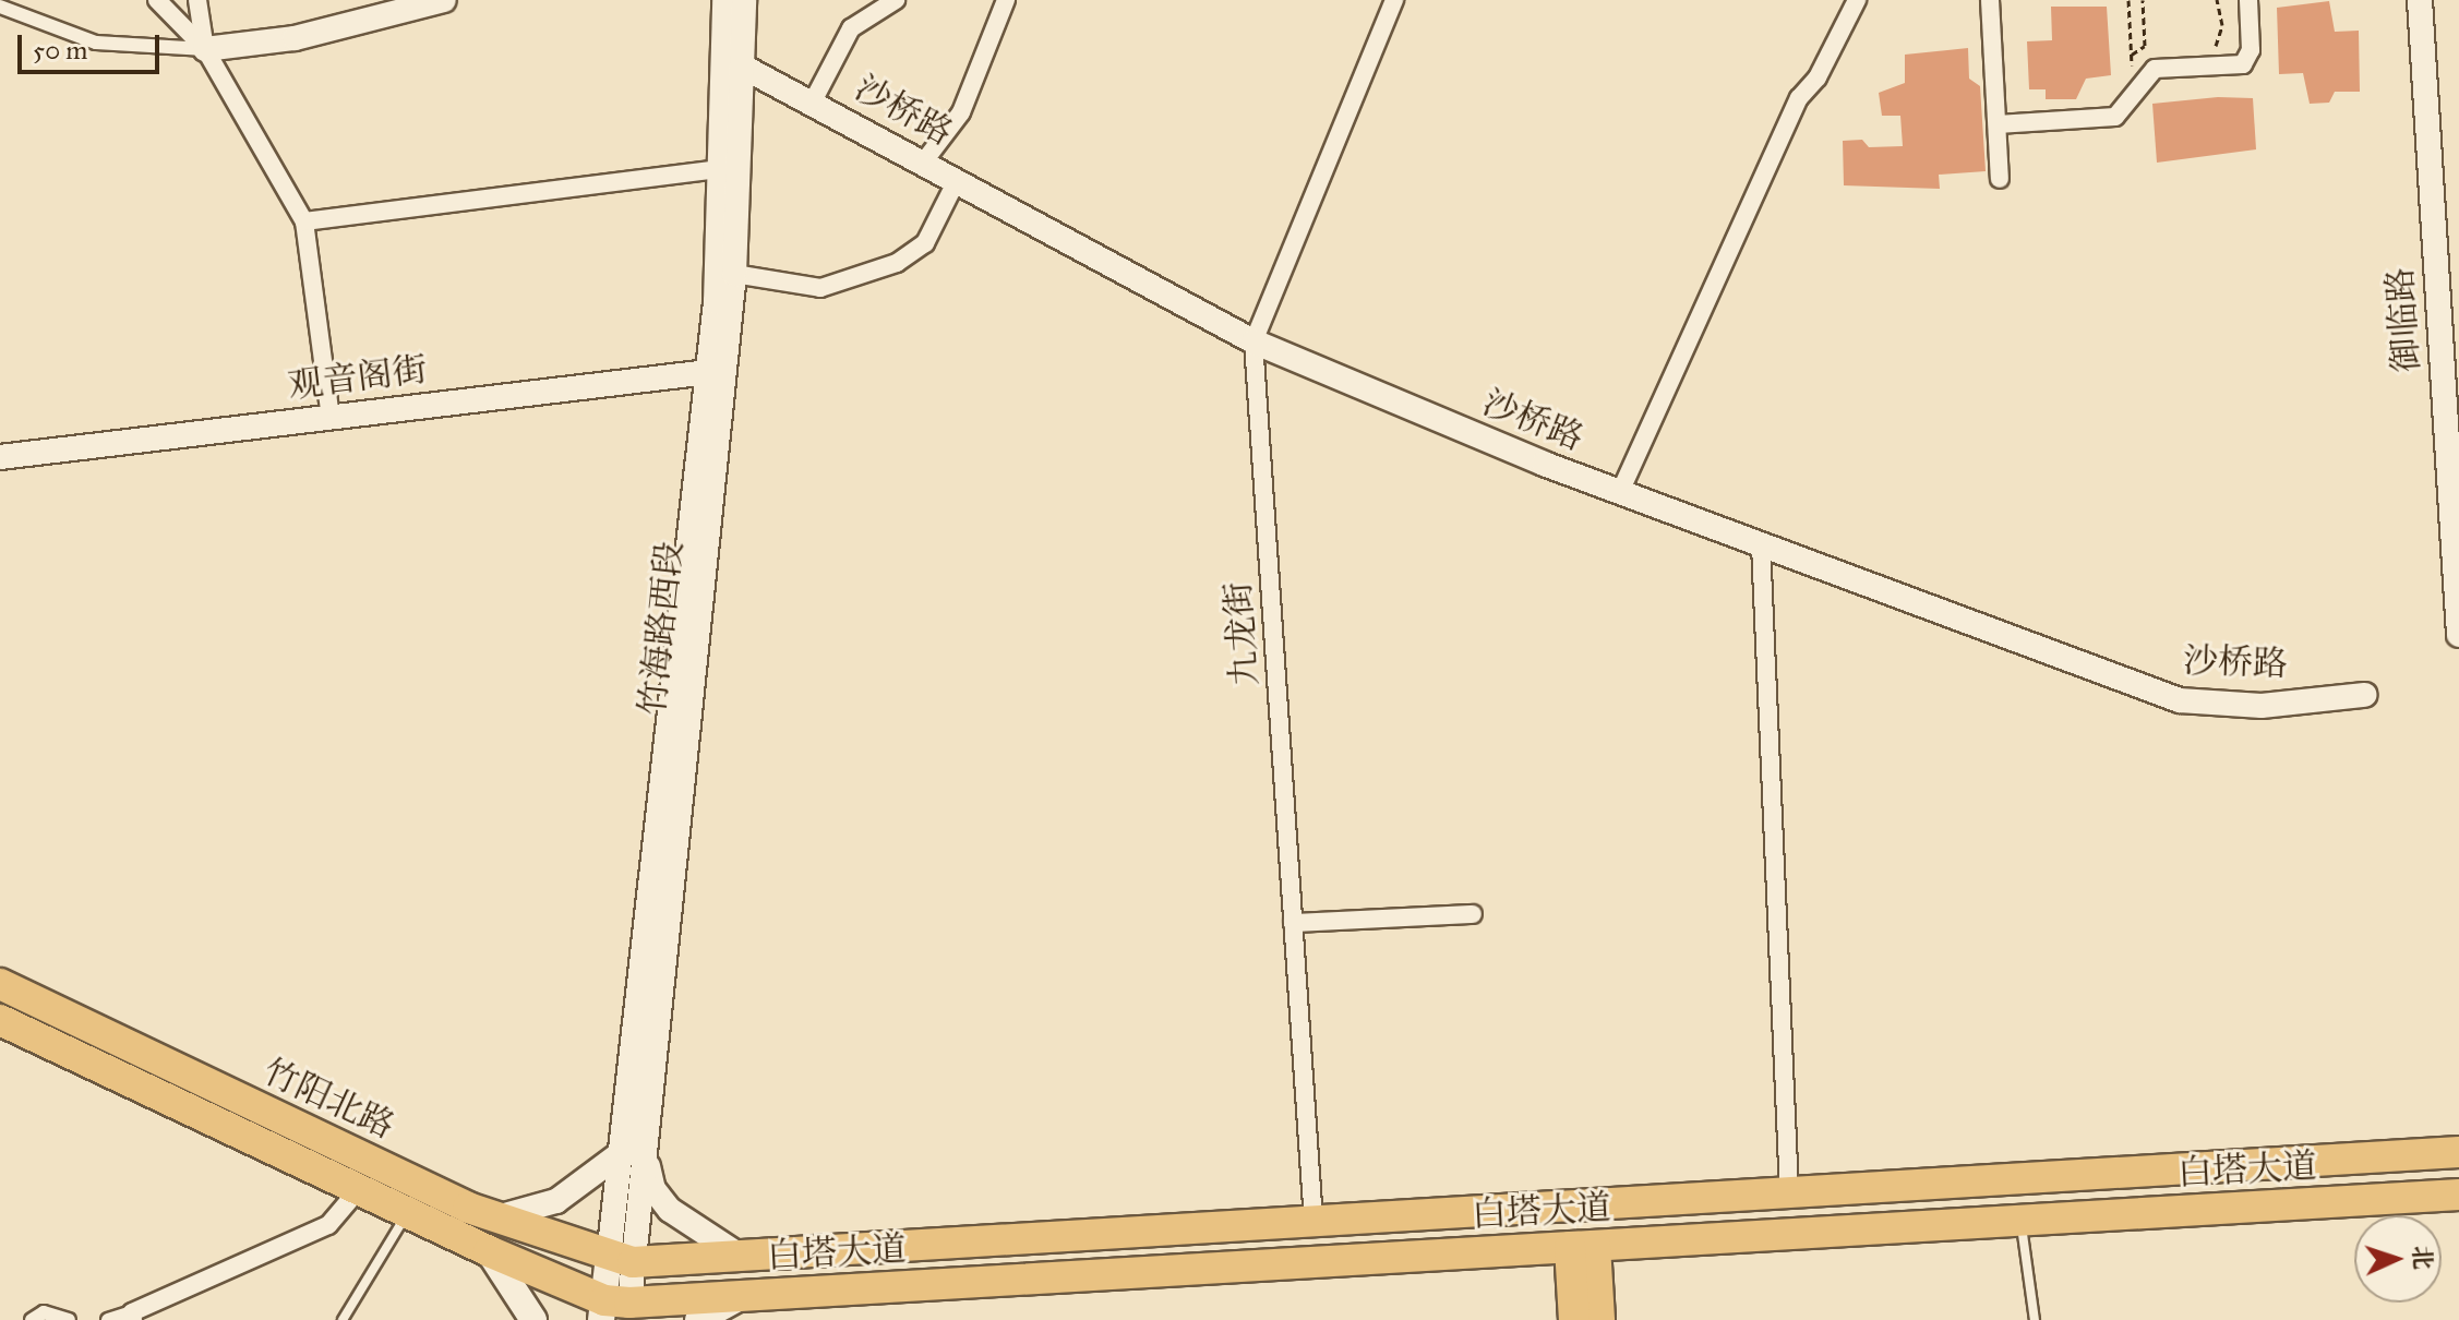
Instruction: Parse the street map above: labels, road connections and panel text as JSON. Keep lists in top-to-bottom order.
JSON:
{
  "streets": {
    "highway": ["竹阳北路", "白塔大道"],
    "street": [
      "沙桥路",
      "御临路",
      "观音阁街",
      "竹海路西段",
      "九龙街"
    ]
  },
  "crossings": [
    ["沙桥路", "竹海路西段"],
    ["沙桥路", "九龙街"],
    ["观音阁街", "竹海路西段"],
    ["竹海路西段", "竹阳北路"],
    ["竹海路西段", "白塔大道"],
    ["九龙街", "白塔大道"],
    ["竹阳北路", "白塔大道"]
  ],
  "scale_bar": "50 m",
  "north": "right"
}
